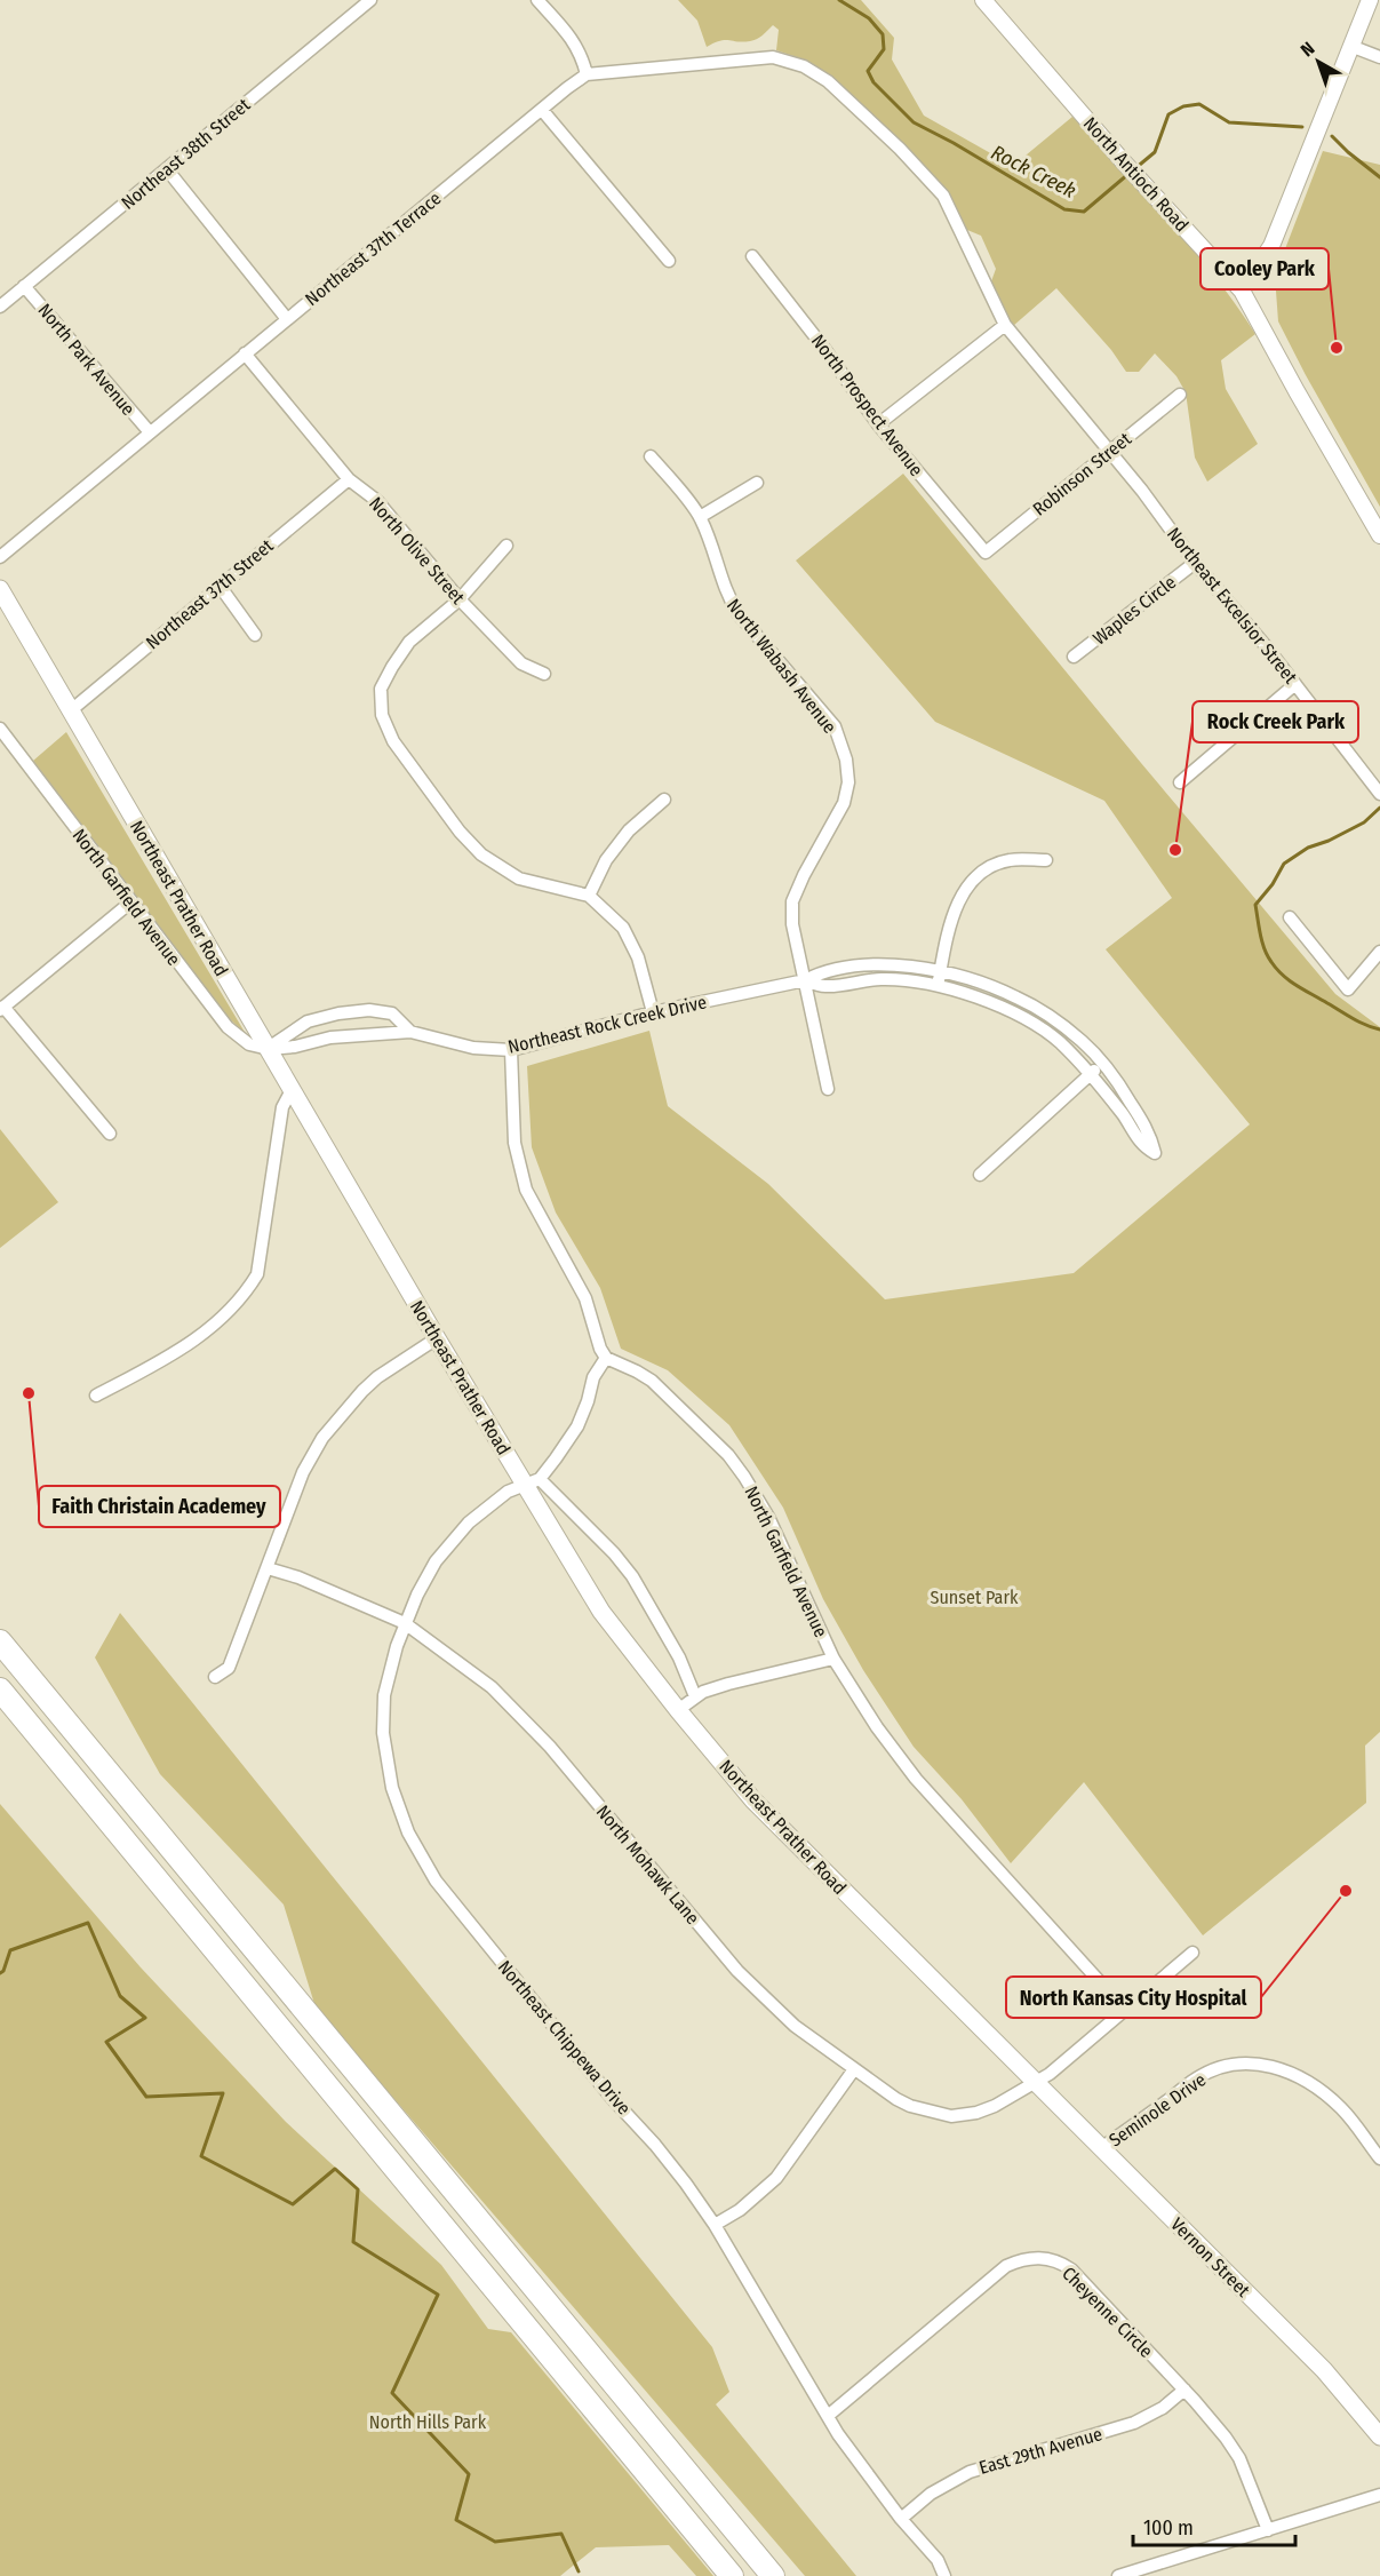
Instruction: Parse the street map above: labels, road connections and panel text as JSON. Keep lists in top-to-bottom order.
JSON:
{
  "streets": {
    "main road": ["Northeast Prather Road", "Vernon Street"],
    "street": [
      "Northeast 38th Street",
      "North Antioch Road",
      "Northeast 37th Terrace",
      "North Park Avenue",
      "North Prospect Avenue",
      "Robinson Street",
      "North Olive Street",
      "Northeast 37th Street",
      "Northeast Excelsior Street",
      "Waples Circle",
      "North Wabash Avenue",
      "North Garfield Avenue",
      "Northeast Rock Creek Drive",
      "North Mohawk Lane",
      "Northeast Chippewa Drive",
      "Seminole Drive",
      "Cheyenne Circle",
      "East 29th Avenue"
    ]
  },
  "crossings": [
    ["Northeast 38th Street", "North Park Avenue"],
    ["Northeast 37th Terrace", "North Park Avenue"],
    ["Northeast 37th Terrace", "North Olive Street"],
    ["Northeast 37th Terrace", "Northeast Excelsior Street"],
    ["North Prospect Avenue", "Robinson Street"],
    ["Robinson Street", "Northeast Excelsior Street"],
    ["North Olive Street", "Northeast 37th Street"],
    ["Northeast 37th Street", "Northeast Prather Road"],
    ["Northeast Excelsior Street", "Waples Circle"],
    ["North Wabash Avenue", "Northeast Rock Creek Drive"],
    ["North Garfield Avenue", "Northeast Prather Road"],
    ["North Garfield Avenue", "Northeast Rock Creek Drive"],
    ["North Garfield Avenue", "North Mohawk Lane"],
    ["Northeast Prather Road", "Northeast Rock Creek Drive"],
    ["Northeast Prather Road", "North Mohawk Lane"],
    ["Northeast Prather Road", "Northeast Chippewa Drive"],
    ["Northeast Prather Road", "Vernon Street"],
    ["North Mohawk Lane", "Northeast Chippewa Drive"],
    ["North Mohawk Lane", "Vernon Street"],
    ["Northeast Chippewa Drive", "Cheyenne Circle"],
    ["Northeast Chippewa Drive", "East 29th Avenue"],
    ["Seminole Drive", "Vernon Street"],
    ["Cheyenne Circle", "East 29th Avenue"]
  ],
  "water": ["Rock Creek"],
  "parks": ["Sunset Park", "North Hills Park"],
  "places": [
    "Cooley Park",
    "Rock Creek Park",
    "Faith Christain Academey",
    "North Kansas City Hospital"
  ],
  "scale_bar": "100 m",
  "north": "top left"
}
